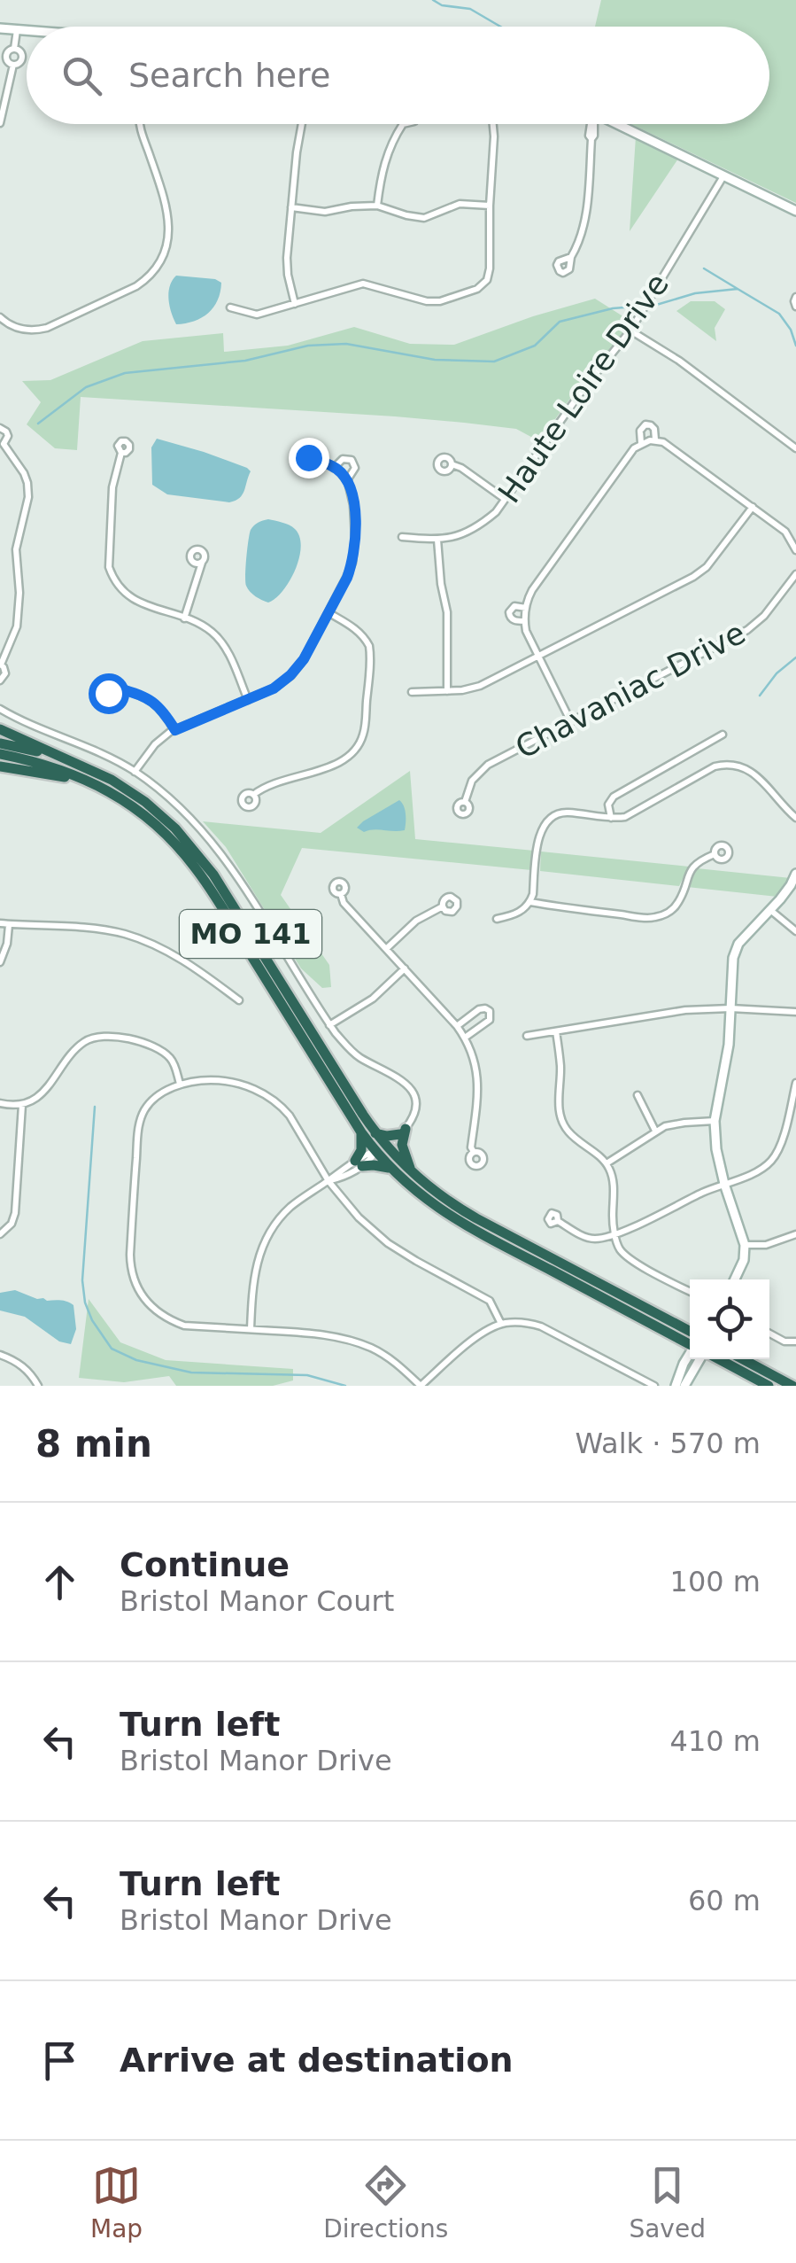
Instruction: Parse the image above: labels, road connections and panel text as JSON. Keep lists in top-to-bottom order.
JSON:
{
  "streets": {
    "highway": ["MO 141"],
    "street": ["Haute Loire Drive", "Chavaniac Drive"]
  },
  "page": {
    "search": "Search here",
    "heading": ["8 min", "Walk · 570 m"],
    "list": [
      ["Continue", "Bristol Manor Court", "100 m"],
      ["Turn left", "Bristol Manor Drive", "410 m"],
      ["Turn left", "Bristol Manor Drive", "60 m"],
      "Arrive at destination"
    ],
    "nav": ["Map", "Directions", "Saved"]
  }
}
